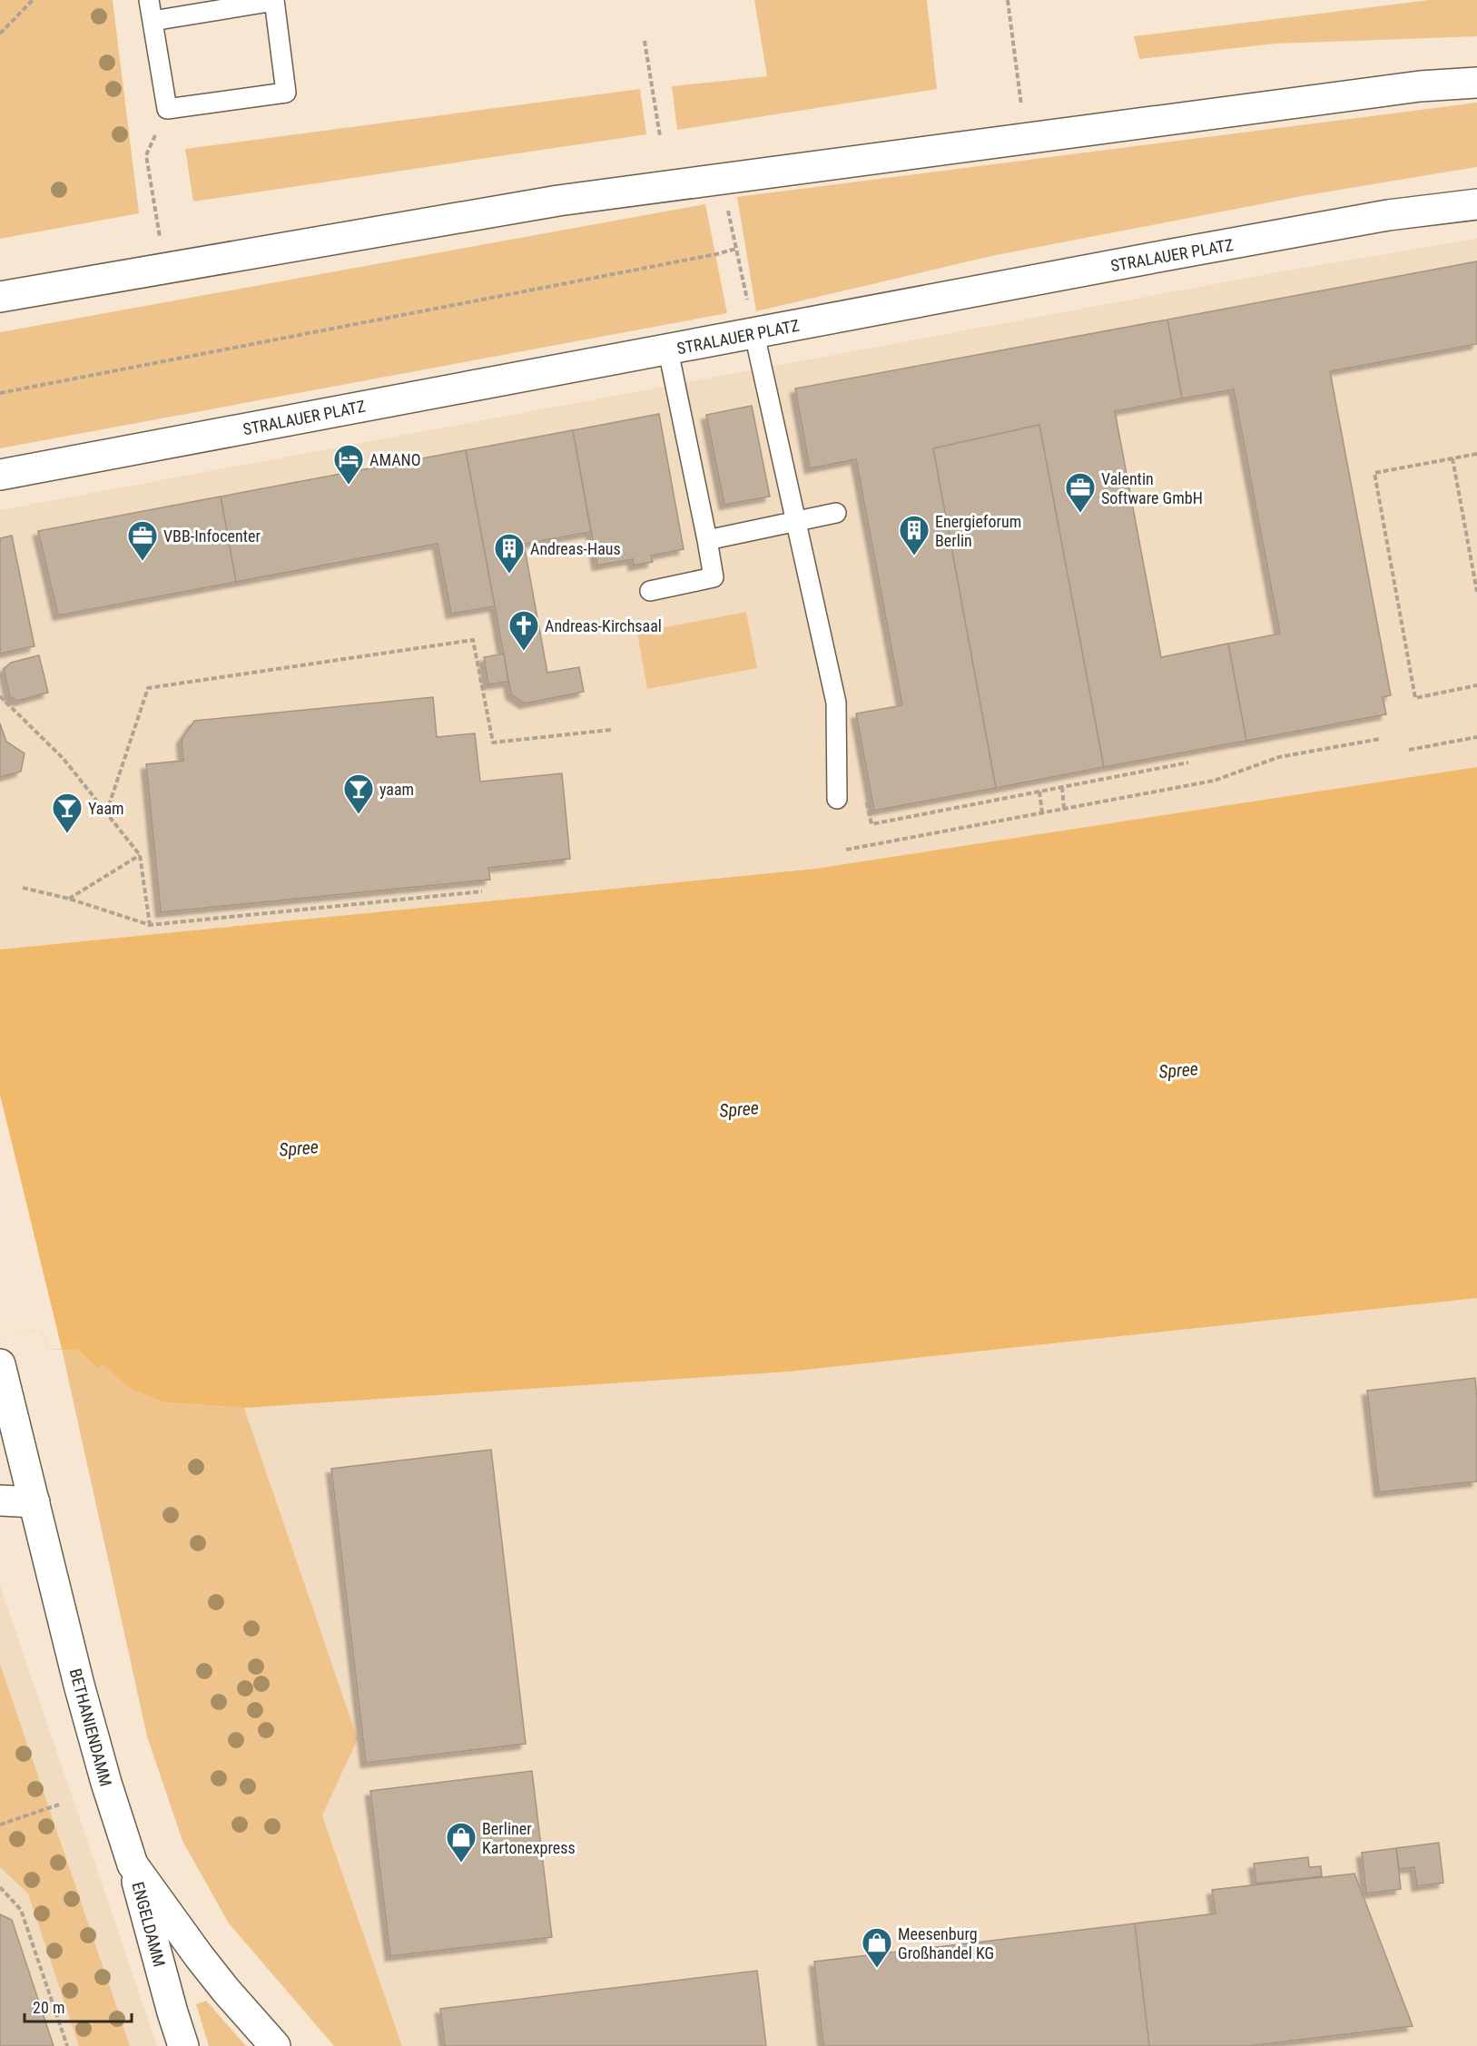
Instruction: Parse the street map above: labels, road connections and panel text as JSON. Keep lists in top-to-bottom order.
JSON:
{
  "streets": {
    "main road": ["STRALAUER PLATZ", "BETHANIENDAMM", "ENGELDAMM"]
  },
  "crossings": [
    ["BETHANIENDAMM", "ENGELDAMM"]
  ],
  "water": ["Spree"],
  "places": {
    "hotel": ["AMANO"],
    "office": ["Valentin Software GmbH", "VBB-Infocenter"],
    "building": ["Energieforum Berlin", "Andreas-Haus"],
    "church": ["Andreas-Kirchsaal"],
    "bar": ["yaam", "Yaam"],
    "shop": ["Berliner Kartonexpress", "Meesenburg Großhandel KG"]
  },
  "scale_bar": "20 m"
}
